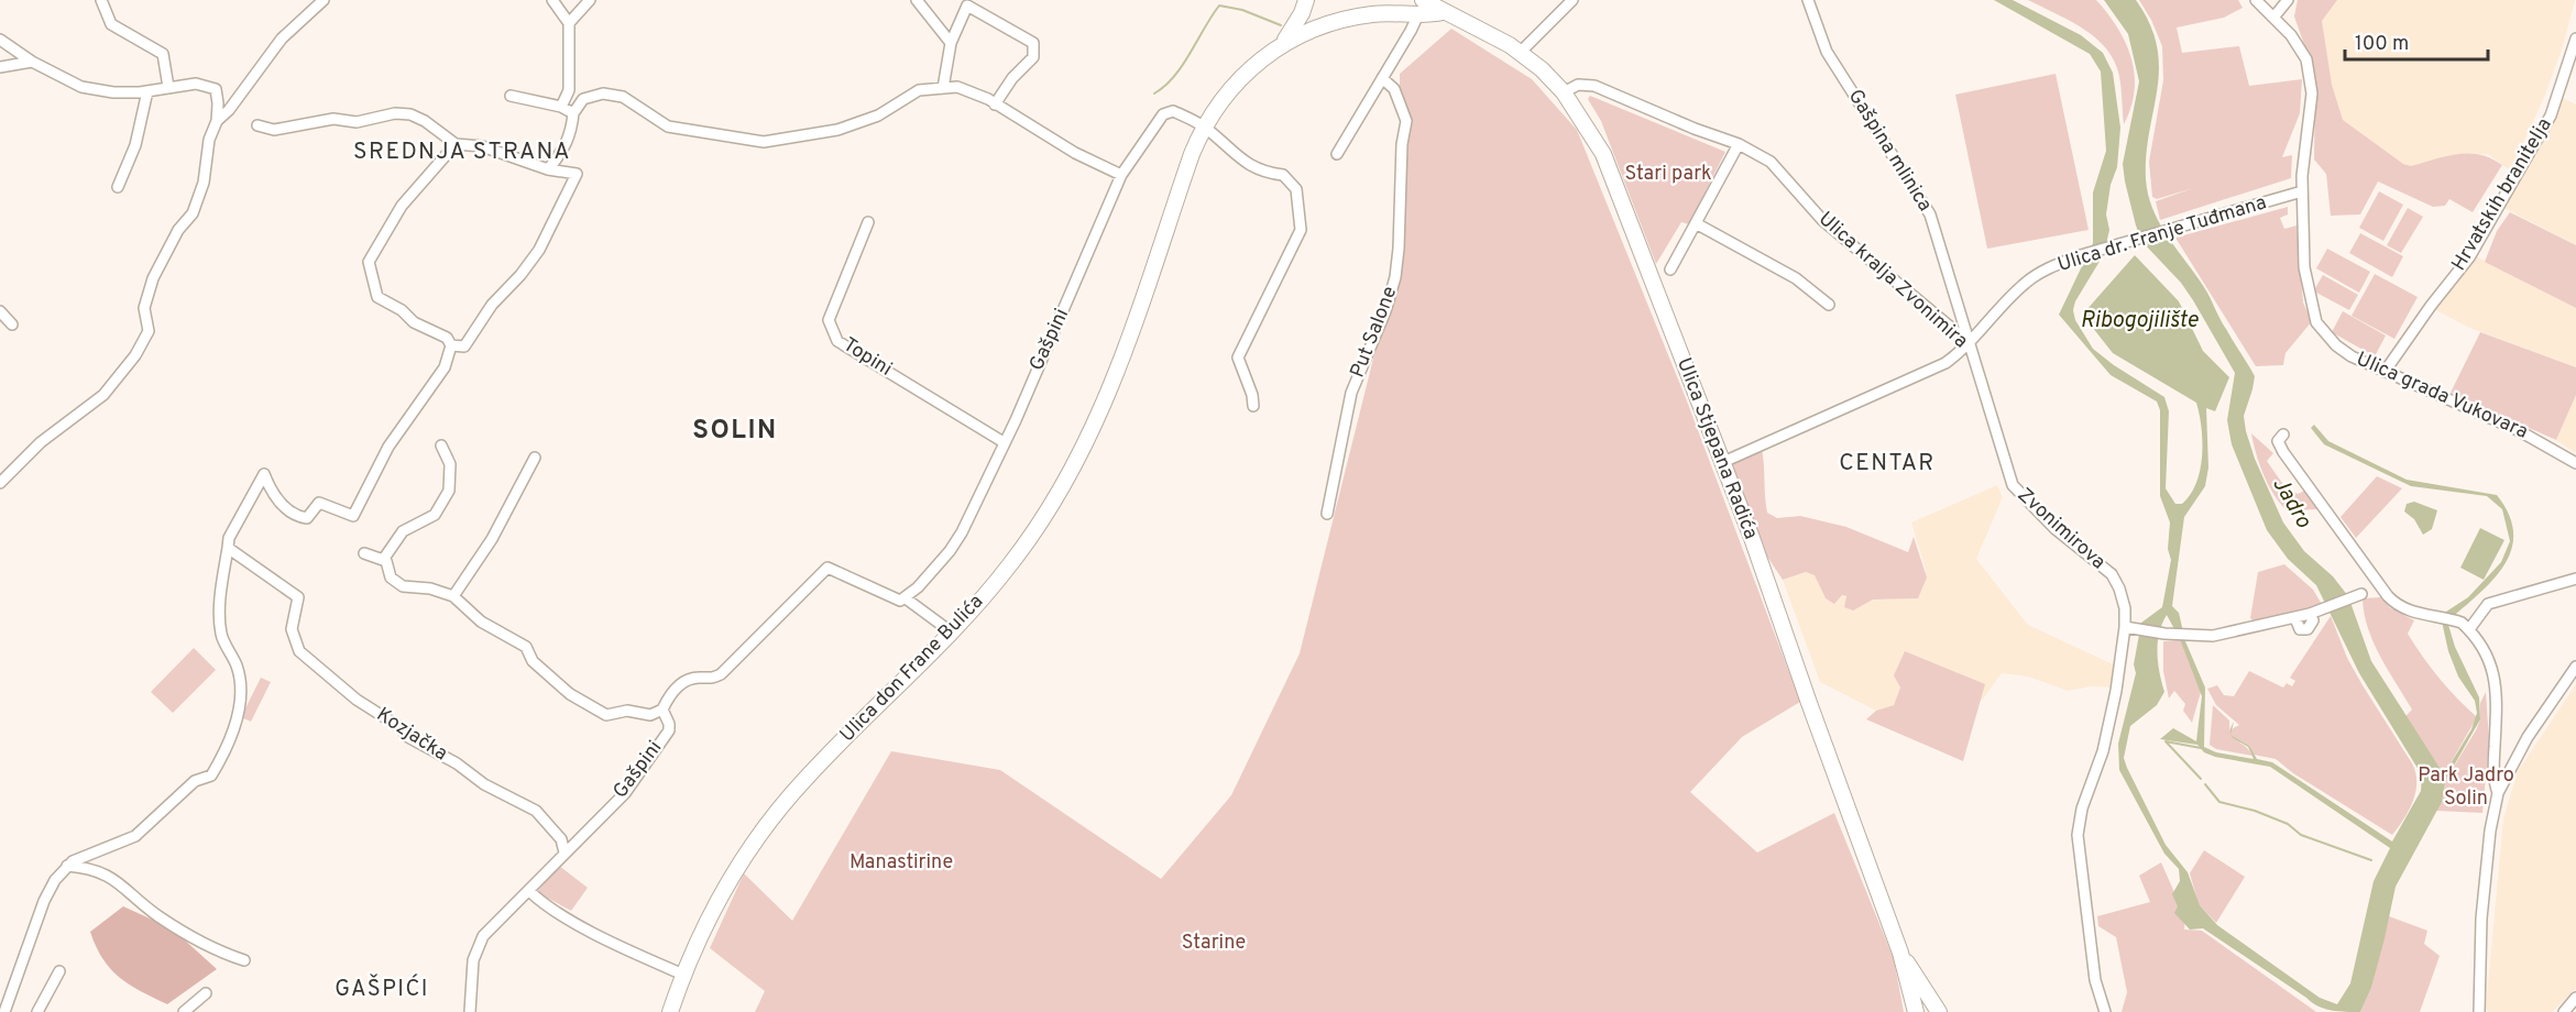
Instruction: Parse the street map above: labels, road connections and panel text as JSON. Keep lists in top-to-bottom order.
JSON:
{
  "streets": {
    "street": [
      "Gašpina mlinica",
      "Hrvatskih branitelja",
      "Ulica dr. Franje Tuđmana",
      "Ulica kralja Zvonimira",
      "Put Salone",
      "Gašpini",
      "Topini",
      "Ulica grada Vukovara",
      "Ulica Stjepana Radića",
      "Zvonimirova",
      "Ulica don Frane Bulića",
      "Kozjačka"
    ]
  },
  "crossings": [
    ["Gašpina mlinica", "Ulica dr. Franje Tuđmana"],
    ["Gašpina mlinica", "Ulica kralja Zvonimira"],
    ["Hrvatskih branitelja", "Ulica grada Vukovara"],
    ["Ulica dr. Franje Tuđmana", "Ulica kralja Zvonimira"],
    ["Ulica dr. Franje Tuđmana", "Ulica grada Vukovara"],
    ["Ulica dr. Franje Tuđmana", "Ulica Stjepana Radića"],
    ["Ulica kralja Zvonimira", "Ulica Stjepana Radića"],
    ["Ulica kralja Zvonimira", "Zvonimirova"],
    ["Gašpini", "Topini"],
    ["Gašpini", "Ulica don Frane Bulića"],
    ["Gašpini", "Kozjačka"],
    ["Ulica Stjepana Radića", "Ulica don Frane Bulića"]
  ],
  "districts": [
    "SREDNJA STRANA",
    "SOLIN",
    "CENTAR",
    "GAŠPIĆI"
  ],
  "water": ["Ribogojilište", "Jadro"],
  "parks": [
    "Stari park",
    "Park Jadro Solin",
    "Manastirine",
    "Starine"
  ],
  "scale_bar": "100 m"
}
